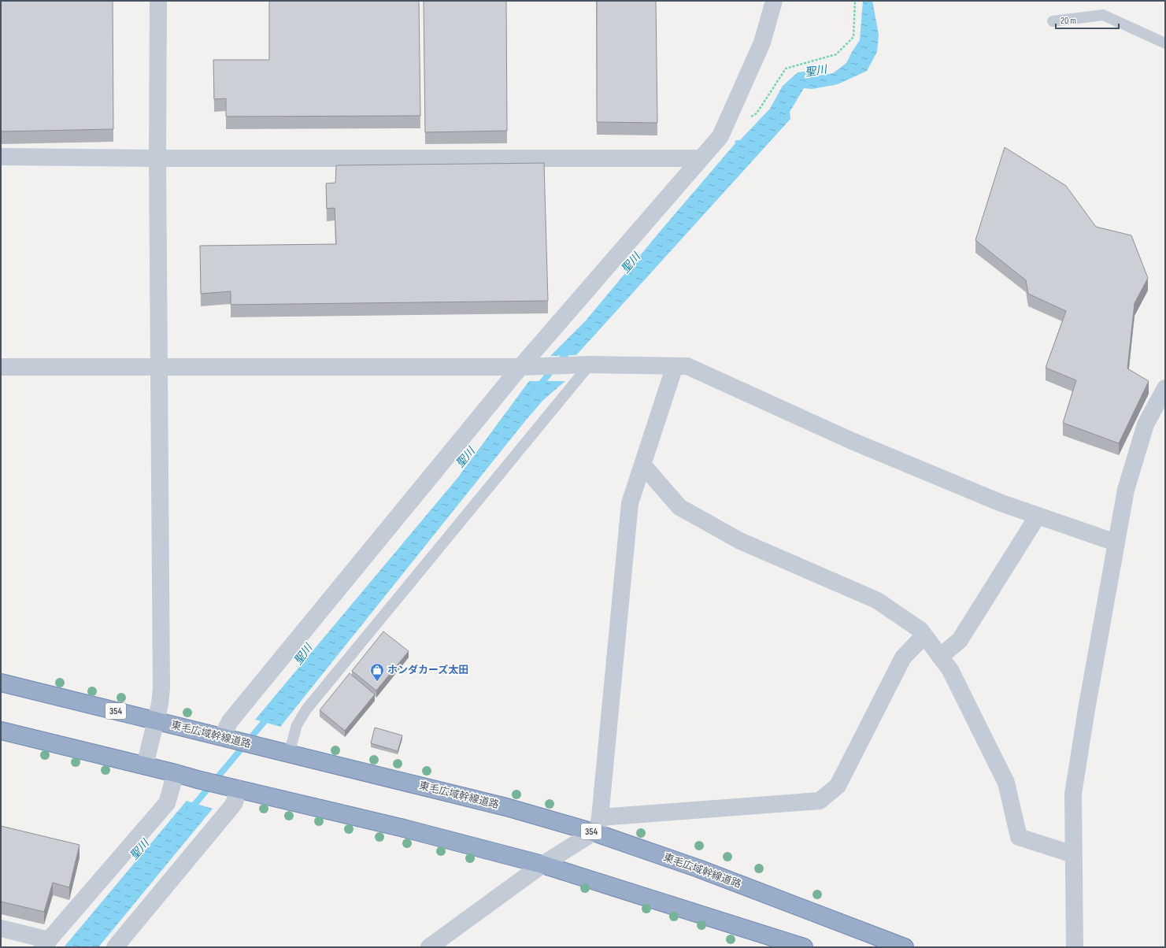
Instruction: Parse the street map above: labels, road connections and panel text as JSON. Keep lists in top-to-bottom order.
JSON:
{
  "streets": {
    "highway": ["354", "東毛広域幹線道路"]
  },
  "water": ["聖川"],
  "places": {
    "shop": ["ホンダカーズ太田"]
  },
  "scale_bar": "20 m"
}
